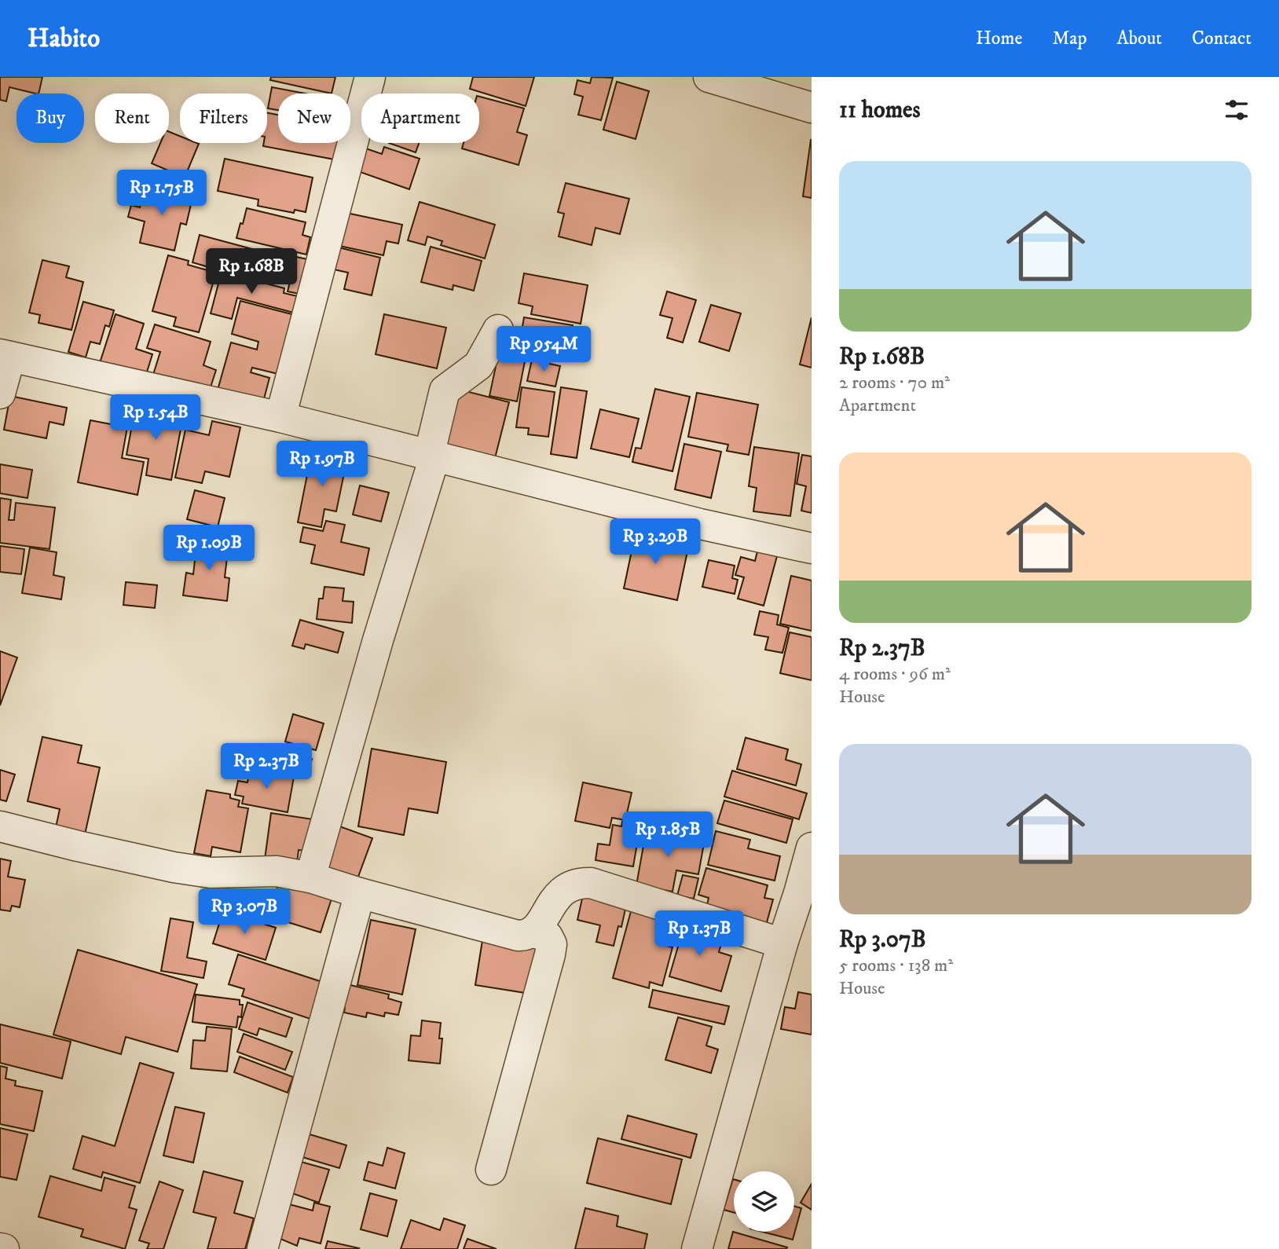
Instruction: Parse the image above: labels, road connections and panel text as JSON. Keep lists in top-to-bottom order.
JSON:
{
  "page": {
    "header": "Habito",
    "nav": [
      "Home",
      "Map",
      "About",
      "Contact"
    ],
    "heading": "11 homes",
    "chip": [
      "Buy",
      "Rent",
      "Filters",
      "New",
      "Apartment"
    ],
    "list": [
      {
        "name": "Rp 1.68B",
        "note": "2 rooms · 70 m² · Apartment"
      },
      {
        "name": "Rp 2.37B",
        "note": "4 rooms · 96 m² · House"
      },
      {
        "name": "Rp 3.07B",
        "note": "5 rooms · 138 m² · House"
      }
    ],
    "price": [
      "Rp 1.75B",
      "Rp 1.68B",
      "Rp 954M",
      "Rp 1.54B",
      "Rp 1.97B",
      "Rp 3.29B",
      "Rp 1.09B",
      "Rp 2.37B",
      "Rp 1.85B",
      "Rp 3.07B",
      "Rp 1.37B"
    ]
  }
}
